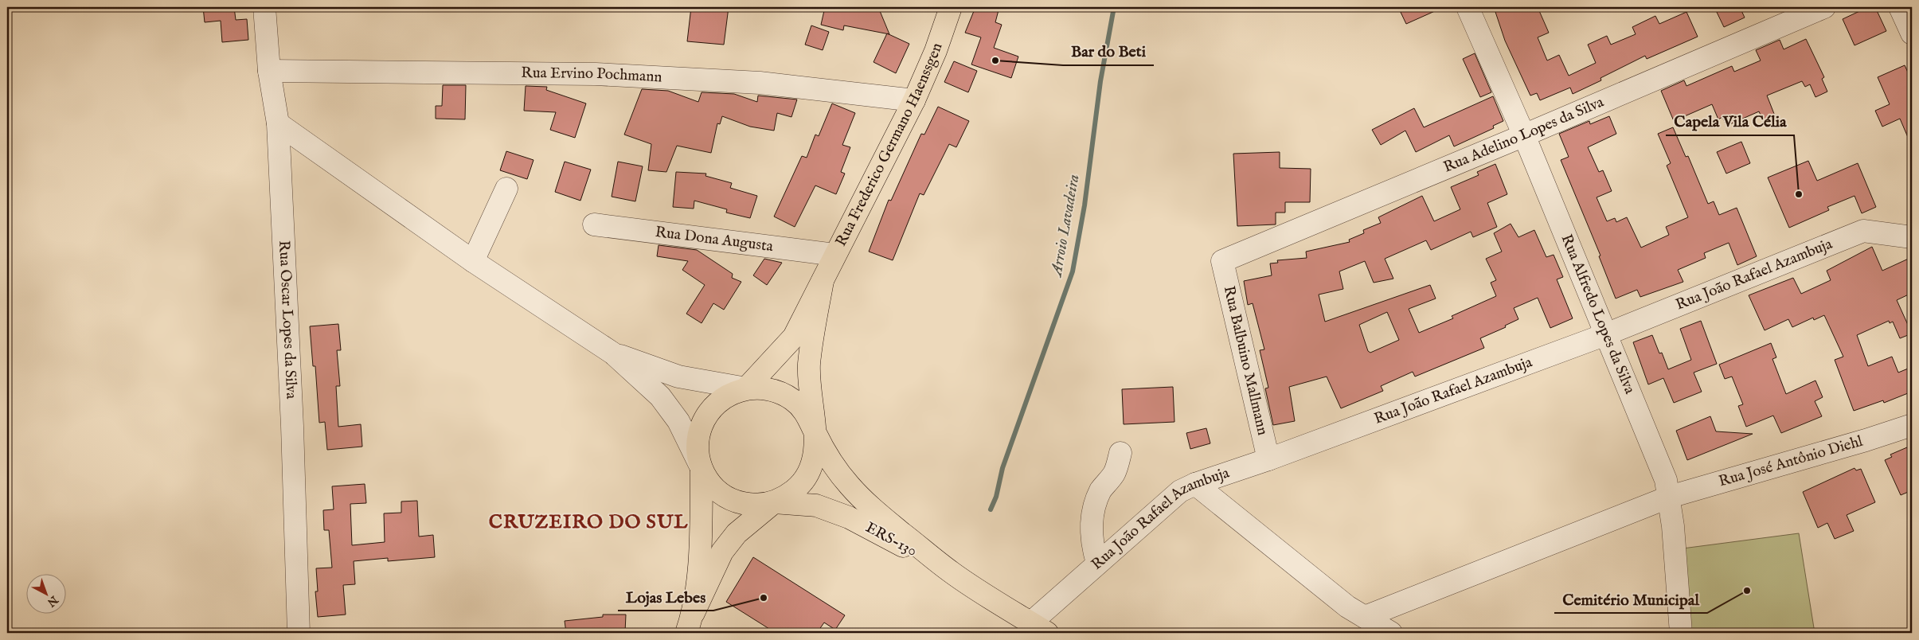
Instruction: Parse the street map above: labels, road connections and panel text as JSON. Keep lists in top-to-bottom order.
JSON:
{
  "streets": {
    "main road": ["Rua Frederico Germano Haenssgen", "ERS-130"],
    "street": [
      "Rua Ervino Pochmann",
      "Rua Adelino Lopes da Silva",
      "Rua Dona Augusta",
      "Rua João Rafael Azambuja",
      "Rua Alfredo Lopes da Silva",
      "Rua Oscar Lopes da Silva",
      "Rua Balbuino Mallmann",
      "Rua José Antônio Diehl"
    ]
  },
  "crossings": [
    ["Rua Ervino Pochmann", "Rua Frederico Germano Haenssgen"],
    ["Rua Ervino Pochmann", "Rua Oscar Lopes da Silva"],
    ["Rua Adelino Lopes da Silva", "Rua Alfredo Lopes da Silva"],
    ["Rua Adelino Lopes da Silva", "Rua Balbuino Mallmann"],
    ["Rua Frederico Germano Haenssgen", "Rua Dona Augusta"],
    ["Rua João Rafael Azambuja", "Rua Alfredo Lopes da Silva"],
    ["Rua João Rafael Azambuja", "Rua Balbuino Mallmann"],
    ["Rua Alfredo Lopes da Silva", "Rua José Antônio Diehl"]
  ],
  "districts": ["CRUZEIRO DO SUL"],
  "water": ["Arroio Lavadeira"],
  "places": [
    "Bar do Beti",
    "Capela Vila Célia",
    "Cemitério Municipal",
    "Lojas Lebes"
  ],
  "north": "bottom right"
}
